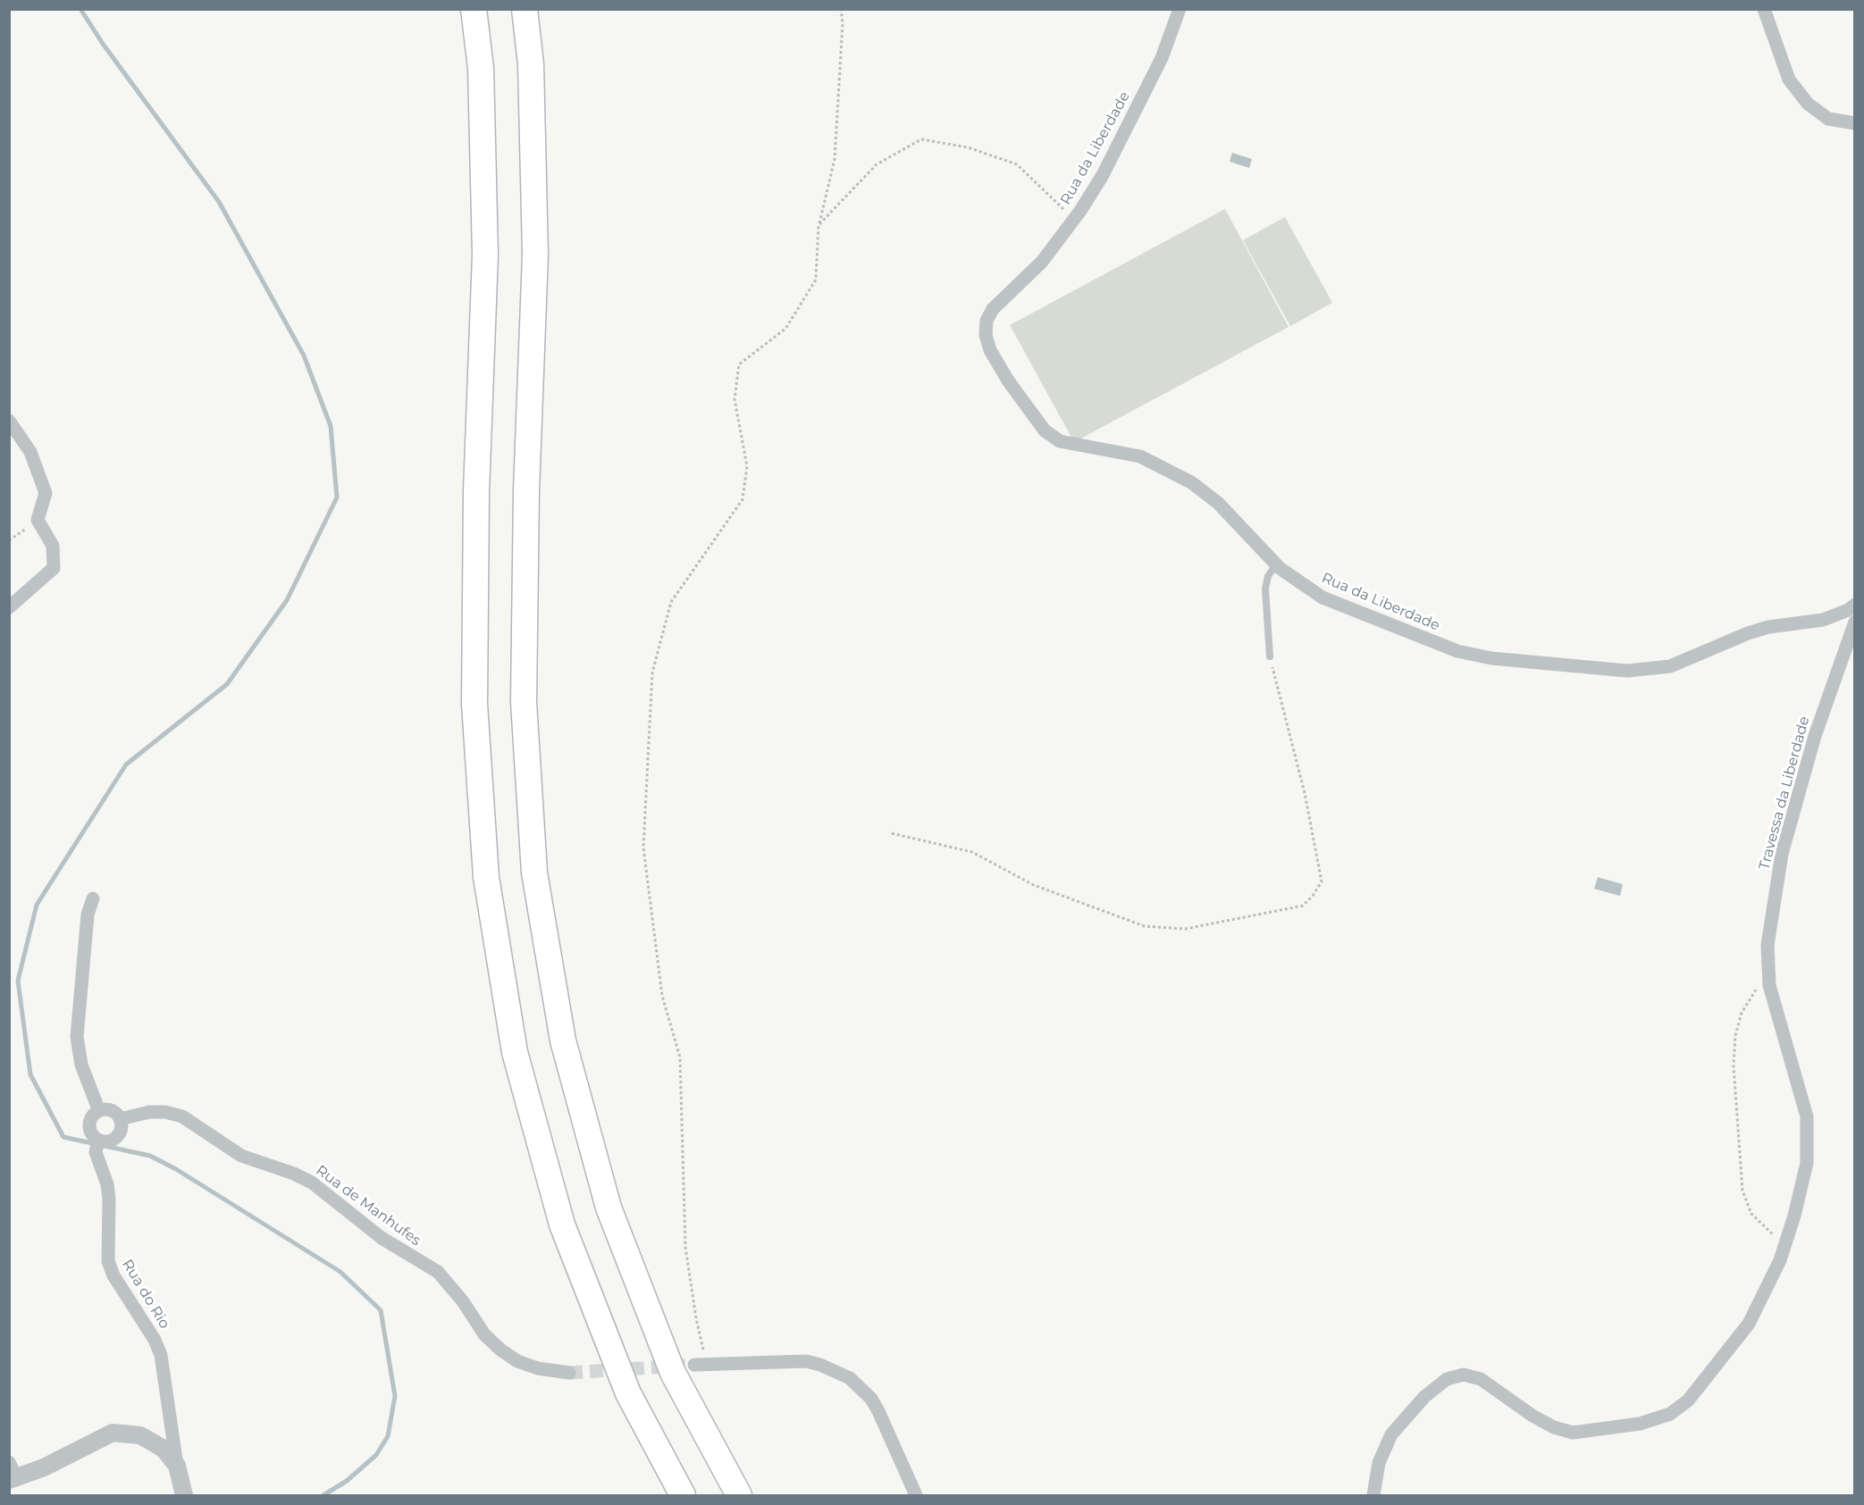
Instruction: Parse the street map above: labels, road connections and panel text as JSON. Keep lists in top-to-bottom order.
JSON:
{
  "streets": {
    "street": [
      "Rua da Liberdade",
      "Travessa da Liberdade",
      "Rua de Manhufes",
      "Rua do Rio"
    ]
  },
  "crossings": [
    ["Rua de Manhufes", "Rua do Rio"]
  ]
}
